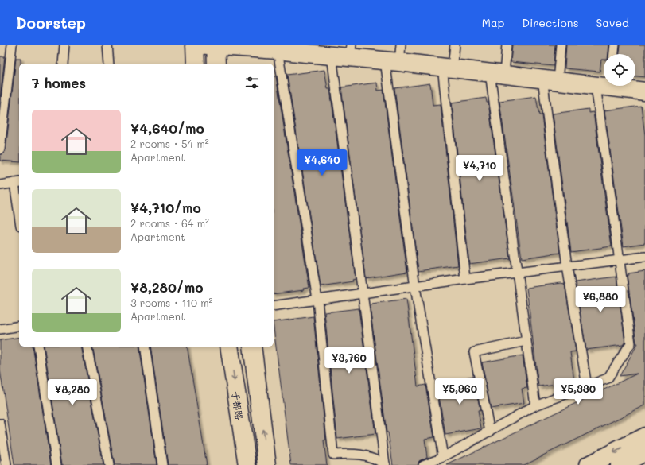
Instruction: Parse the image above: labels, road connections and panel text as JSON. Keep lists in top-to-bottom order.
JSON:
{
  "streets": {
    "street": ["于都路"]
  },
  "page": {
    "header": "Doorstep",
    "nav": ["Map", "Directions", "Saved"],
    "heading": "7 homes",
    "list": [
      {
        "name": "¥4,640/mo",
        "note": "2 rooms · 54 m² · Apartment"
      },
      {
        "name": "¥4,710/mo",
        "note": "2 rooms · 64 m² · Apartment"
      },
      {
        "name": "¥8,280/mo",
        "note": "3 rooms · 110 m² · Apartment"
      }
    ],
    "price": [
      "¥4,640",
      "¥4,710",
      "¥6,880",
      "¥3,760",
      "¥5,960",
      "¥5,330",
      "¥8,280"
    ]
  }
}
